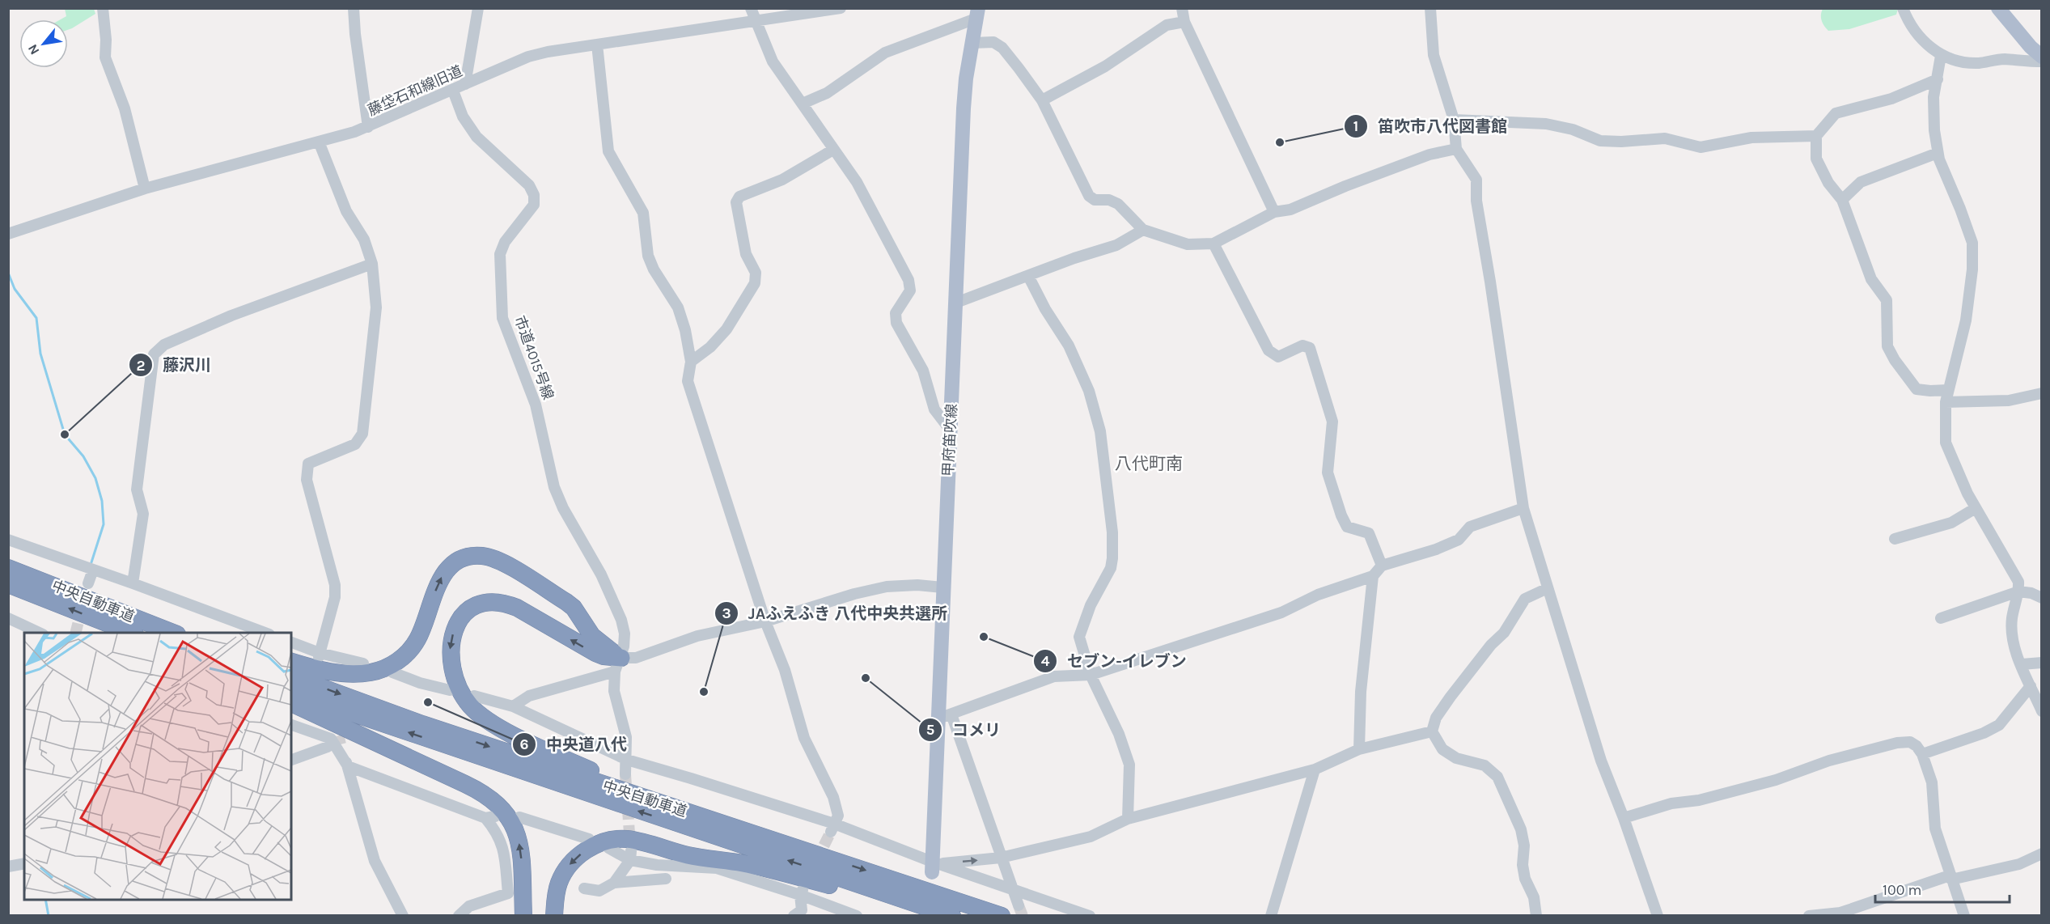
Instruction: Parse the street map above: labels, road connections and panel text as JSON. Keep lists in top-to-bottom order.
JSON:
{
  "streets": {
    "highway": ["中央自動車道"],
    "main road": ["甲府笛吹線"],
    "street": ["藤垈石和線旧道", "市道4015号線"]
  },
  "crossings": [
    ["藤垈石和線旧道", "市道4015号線"]
  ],
  "districts": ["八代町南"],
  "places": [
    "笛吹市八代図書館",
    "藤沢川",
    "セブン-イレブン",
    "コメリ",
    "JAふえふき 八代中央共選所",
    "中央道八代"
  ],
  "scale_bar": "100 m",
  "north": "bottom left"
}
